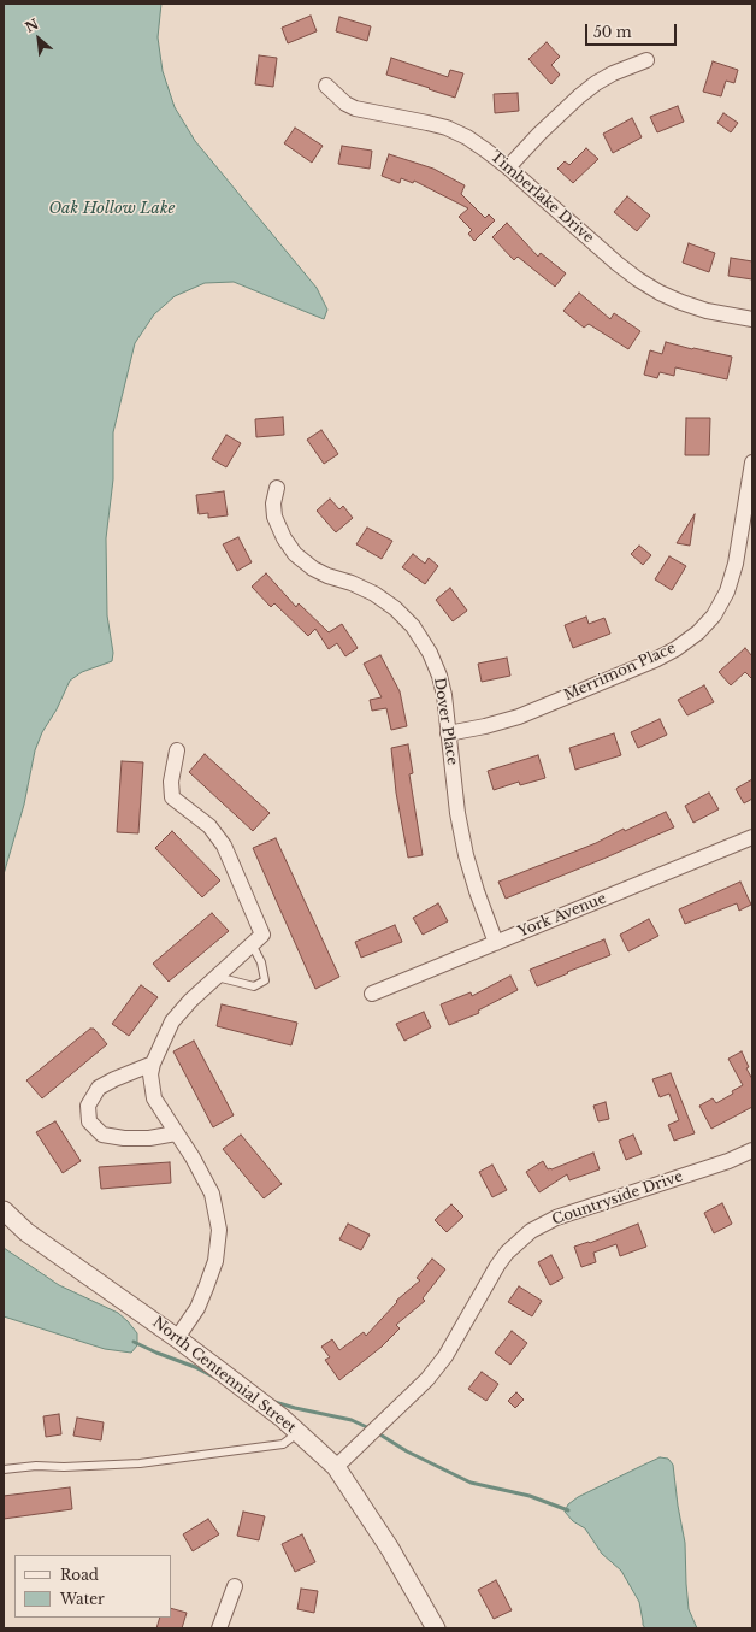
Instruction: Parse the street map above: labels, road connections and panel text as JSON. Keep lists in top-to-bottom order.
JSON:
{
  "streets": {
    "street": [
      "Timberlake Drive",
      "Merrimon Place",
      "Dover Place",
      "York Avenue",
      "Countryside Drive",
      "North Centennial Street"
    ]
  },
  "crossings": [
    ["Merrimon Place", "Dover Place"],
    ["Dover Place", "York Avenue"],
    ["Countryside Drive", "North Centennial Street"]
  ],
  "water": ["Oak Hollow Lake"],
  "legend": ["Road", "Water"],
  "scale_bar": "50 m",
  "north": "top left"
}
